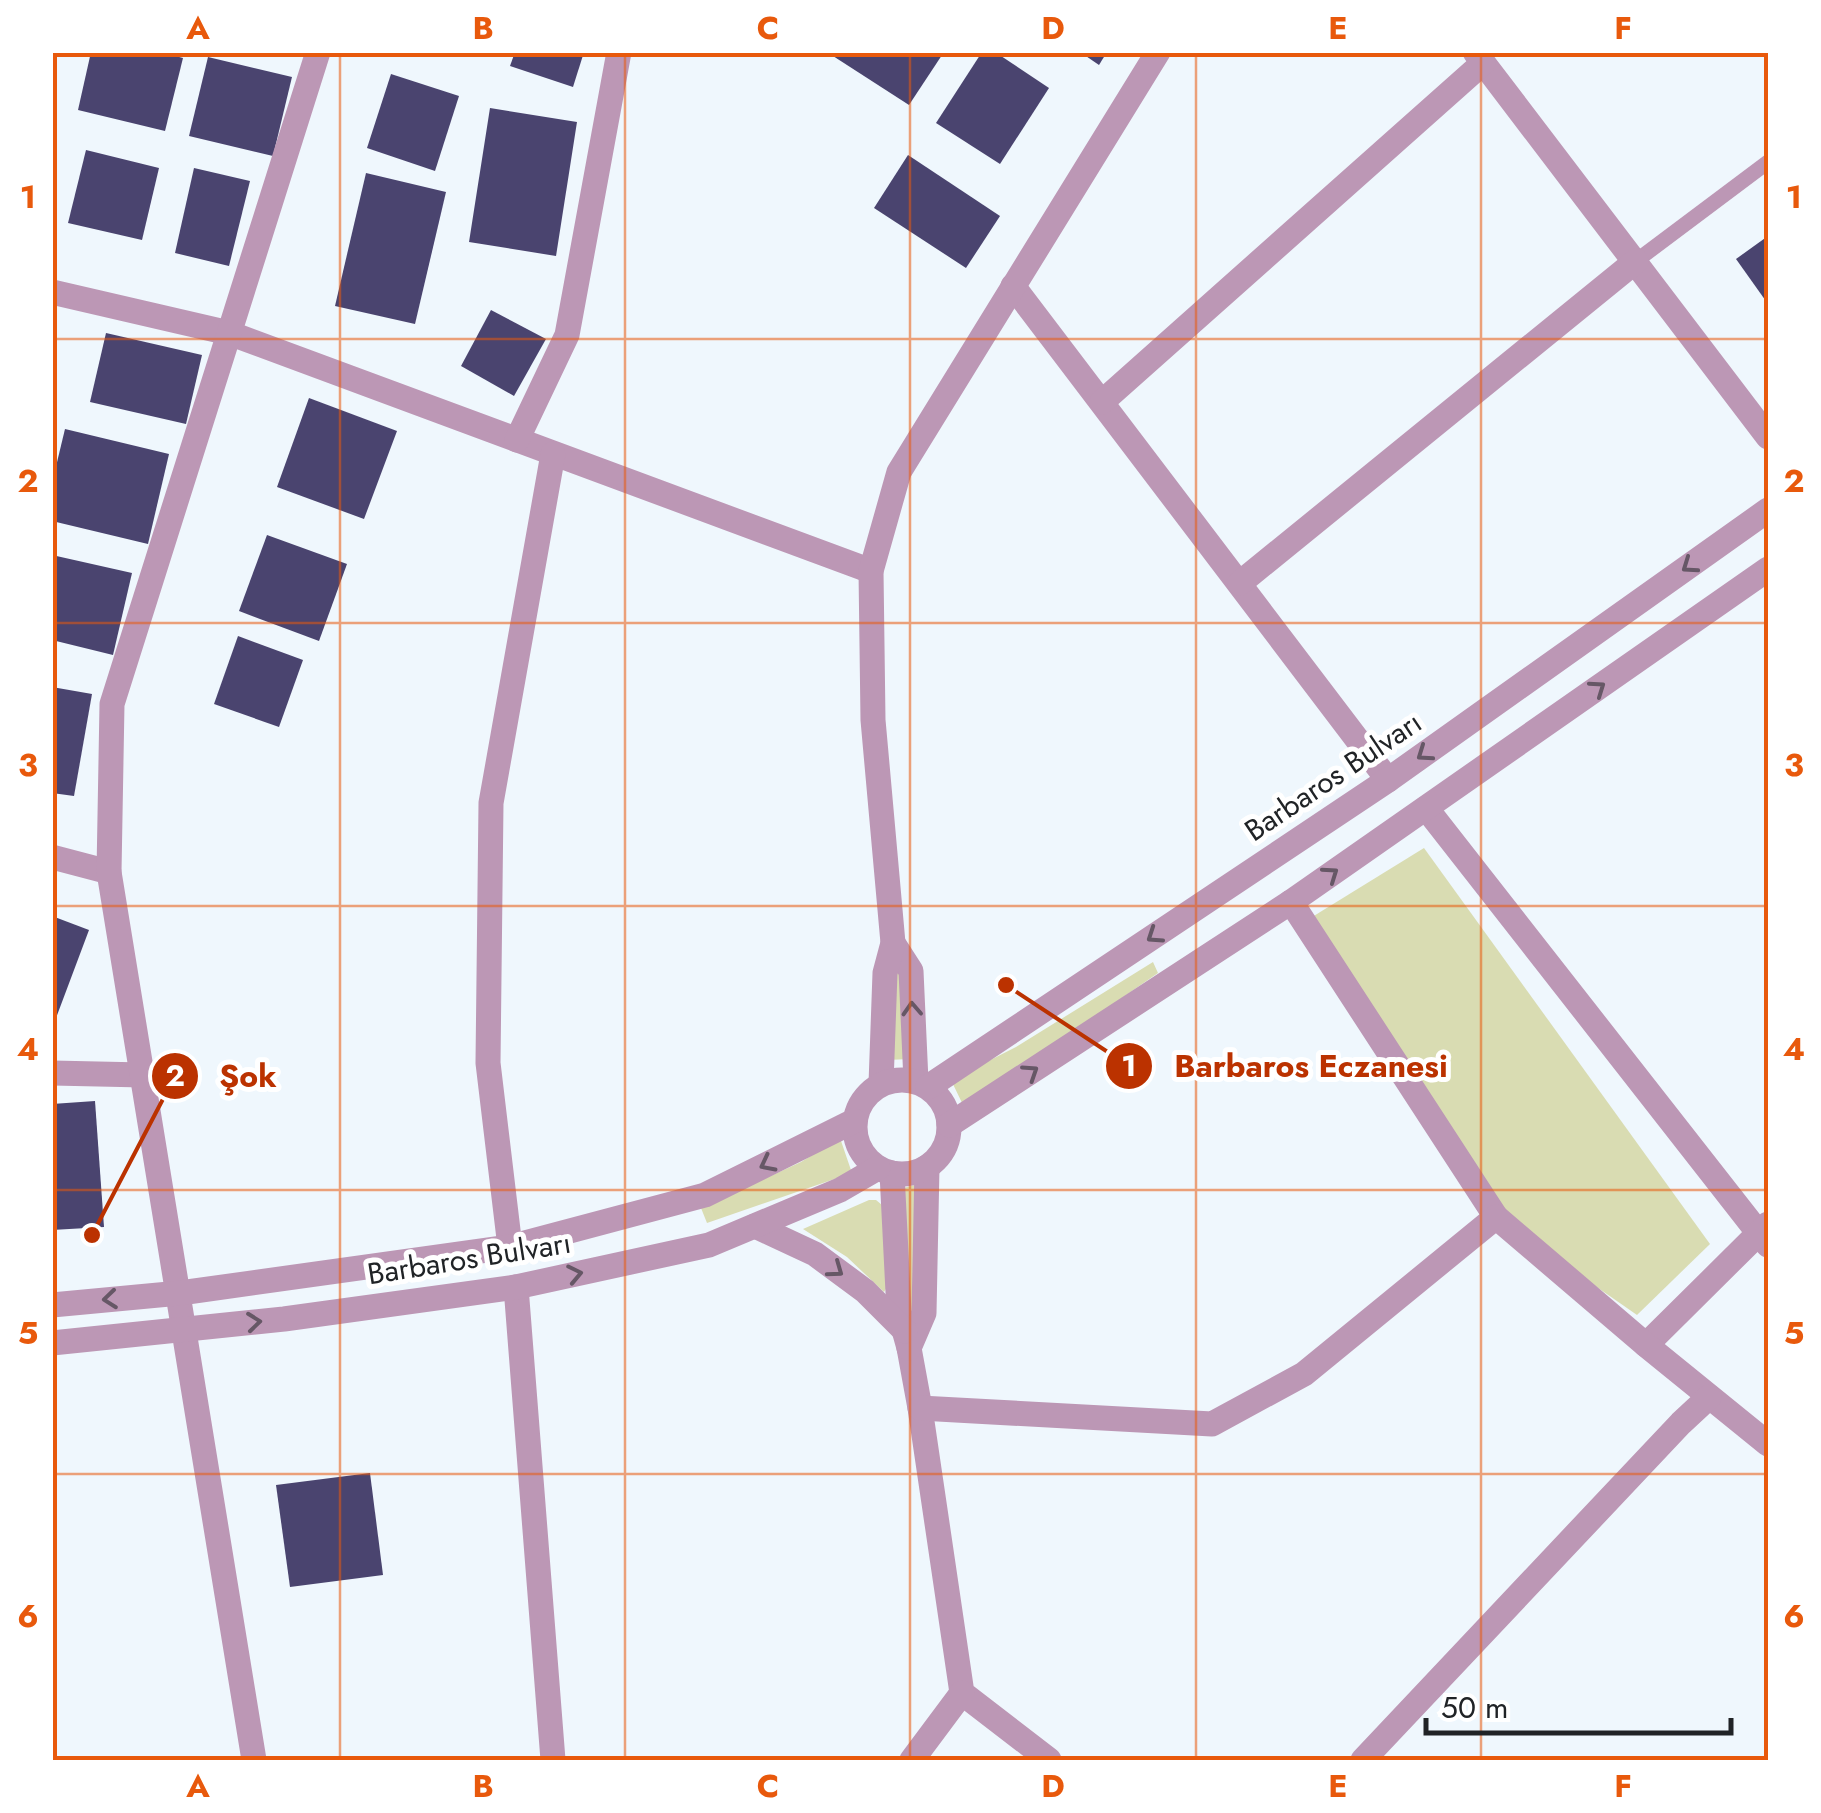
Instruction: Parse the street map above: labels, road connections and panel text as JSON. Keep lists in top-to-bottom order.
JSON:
{
  "streets": {
    "street": ["Barbaros Bulvarı"]
  },
  "places": ["Barbaros Eczanesi", "Şok"],
  "scale_bar": "50 m",
  "grid": {
    "columns": [
      "A",
      "B",
      "C",
      "D",
      "E",
      "F"
    ],
    "rows": [
      "1",
      "2",
      "3",
      "4",
      "5",
      "6"
    ]
  }
}
